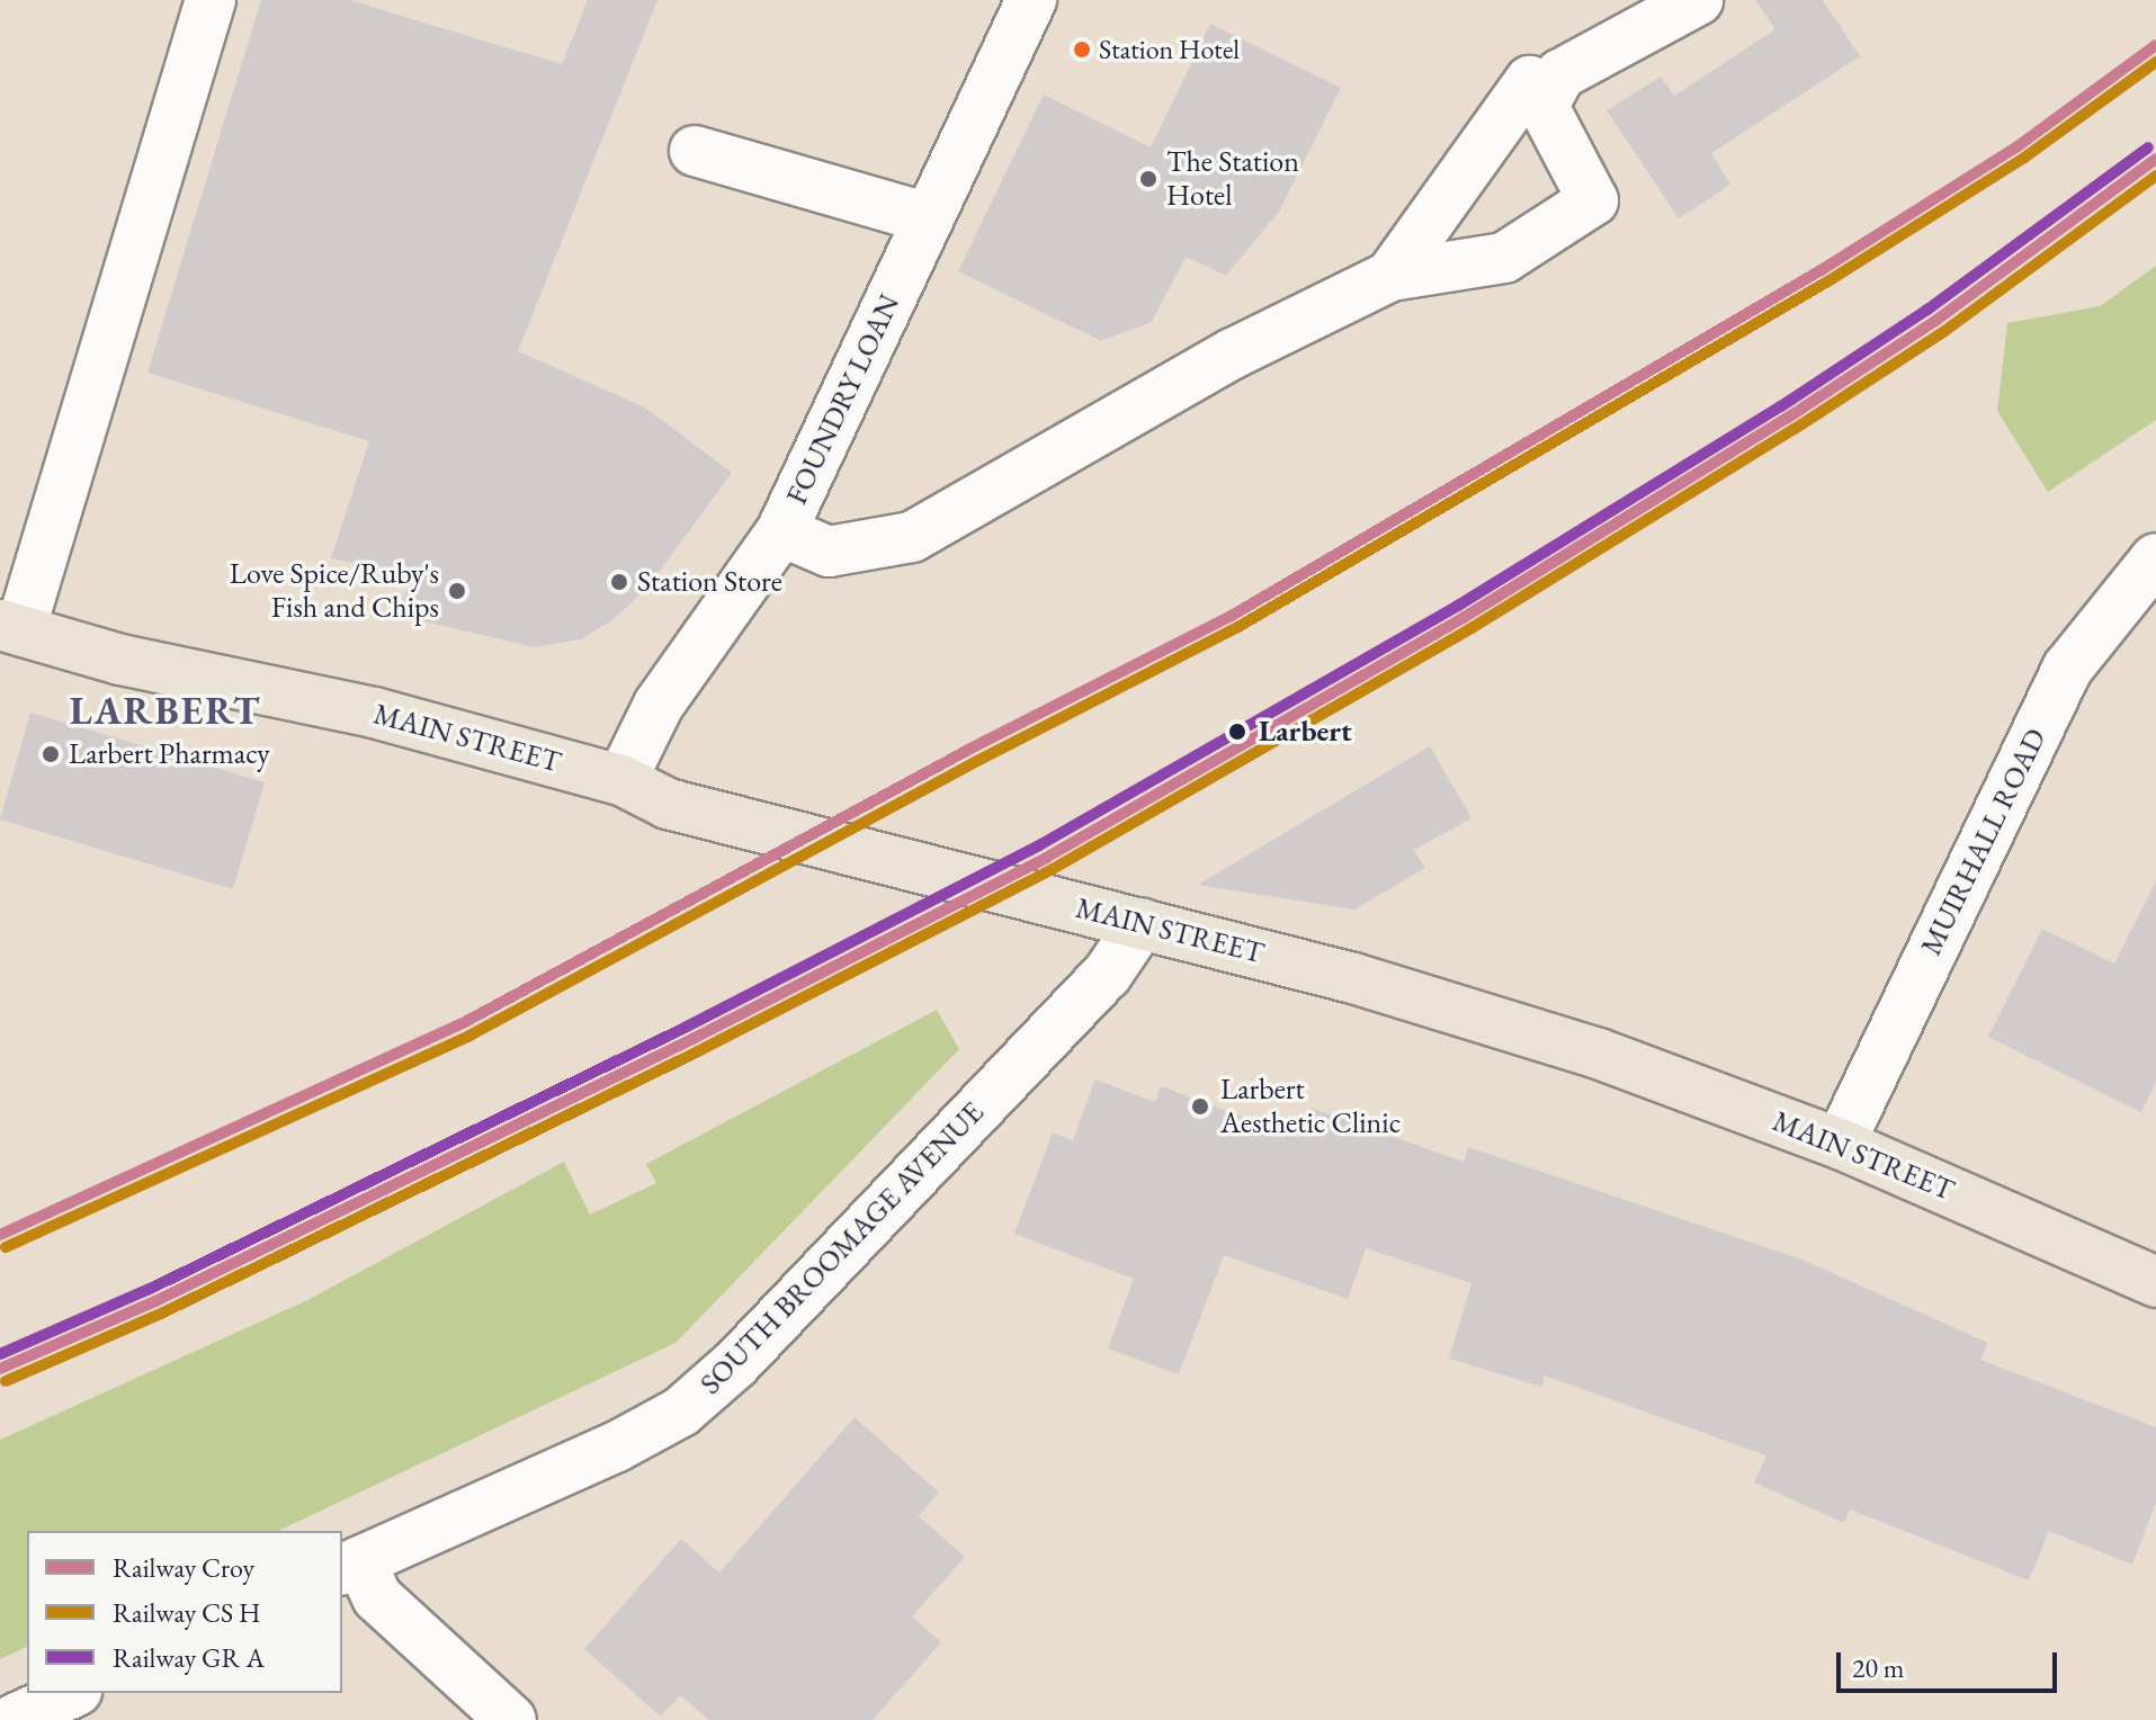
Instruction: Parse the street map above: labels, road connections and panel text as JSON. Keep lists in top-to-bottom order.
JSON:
{
  "streets": {
    "main road": ["MAIN STREET"],
    "street": ["FOUNDRY LOAN", "MUIRHALL ROAD", "SOUTH BROOMAGE AVENUE"]
  },
  "crossings": [
    ["FOUNDRY LOAN", "MAIN STREET"],
    ["MAIN STREET", "MUIRHALL ROAD"],
    ["MAIN STREET", "SOUTH BROOMAGE AVENUE"]
  ],
  "districts": ["LARBERT"],
  "places": [
    "Station Hotel",
    "The Station Hotel",
    "Station Store",
    "Love Spice/Ruby's Fish and Chips",
    "Larbert",
    "Larbert Pharmacy",
    "Larbert Aesthetic Clinic"
  ],
  "lines": ["rail line Croy"],
  "legend": ["Railway Croy", "Railway CS H", "Railway GR A"],
  "scale_bar": "20 m"
}
